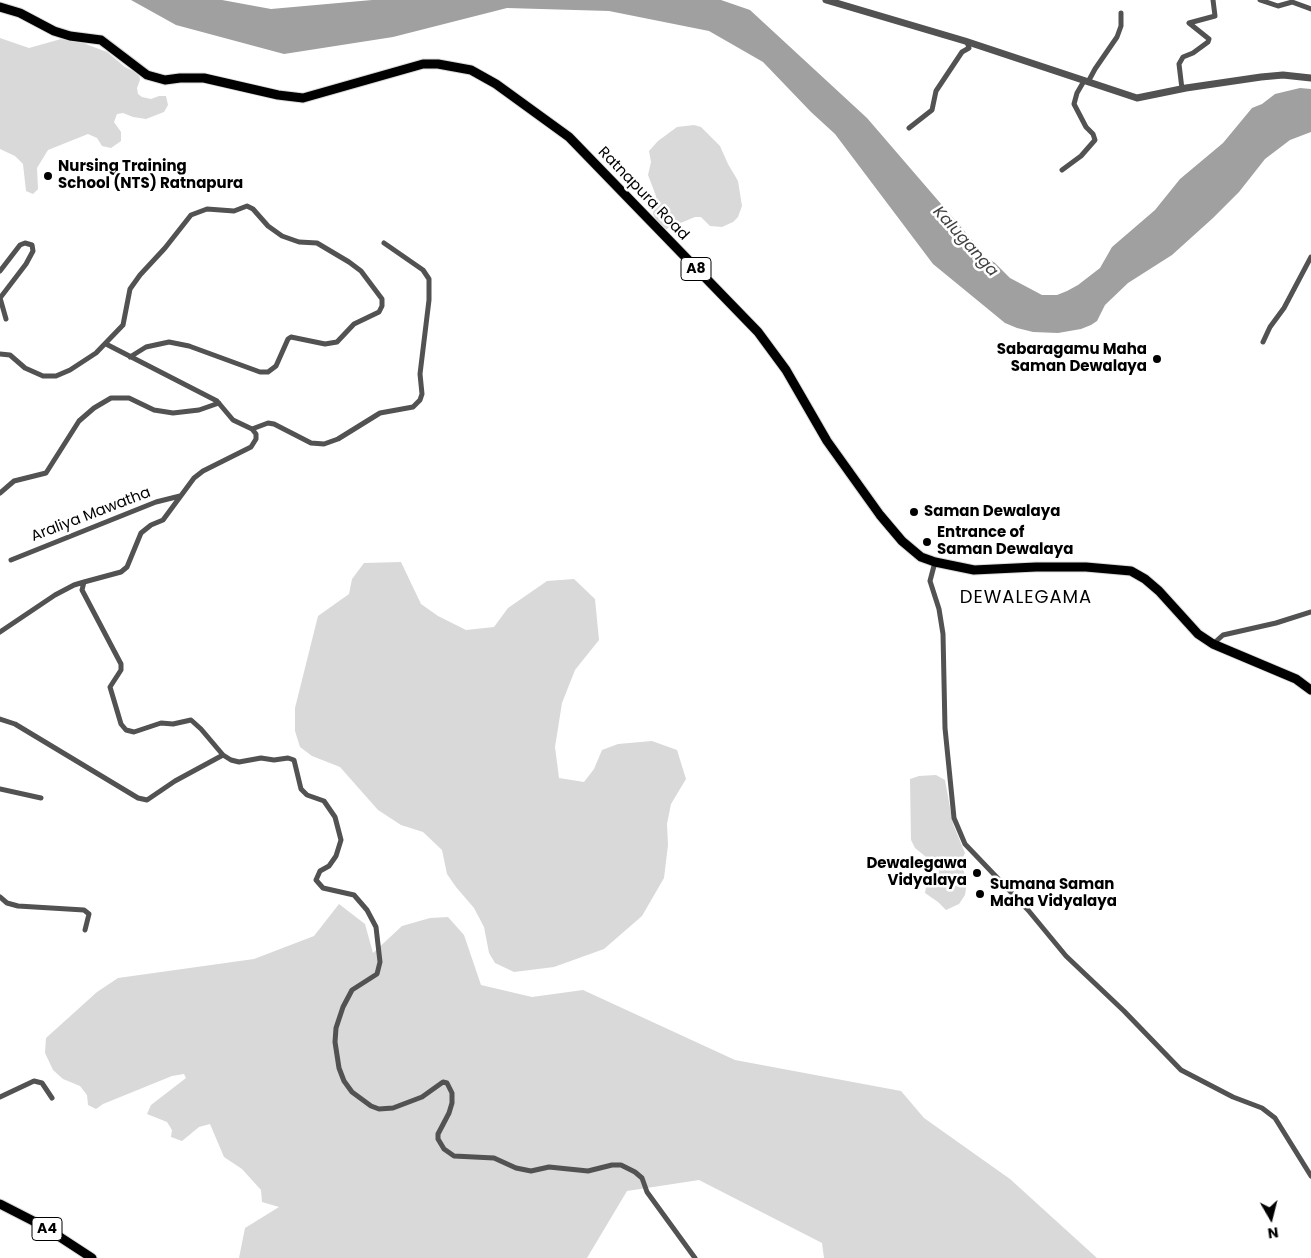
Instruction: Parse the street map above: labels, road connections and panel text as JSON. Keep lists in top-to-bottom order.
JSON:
{
  "streets": {
    "highway": ["Ratnapura Road", "A8", "A4"],
    "street": ["Araliya Mawatha"]
  },
  "districts": ["DEWALEGAMA"],
  "water": ["Kaluganga"],
  "places": [
    "Nursing Training School (NTS) Ratnapura",
    "Sabaragamu Maha Saman Dewalaya",
    "Saman Dewalaya",
    "Entrance of Saman Dewalaya",
    "Dewalegawa Vidyalaya",
    "Sumana Saman Maha Vidyalaya"
  ],
  "north": "bottom"
}
